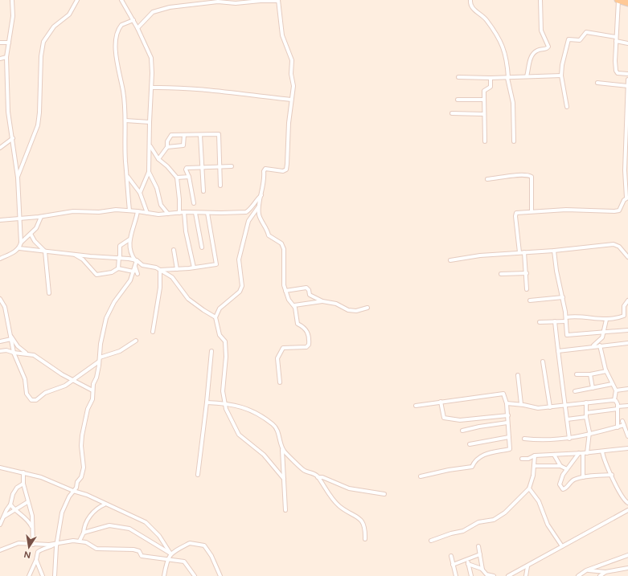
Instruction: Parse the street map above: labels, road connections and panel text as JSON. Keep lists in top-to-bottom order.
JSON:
{
  "north": "bottom"
}
